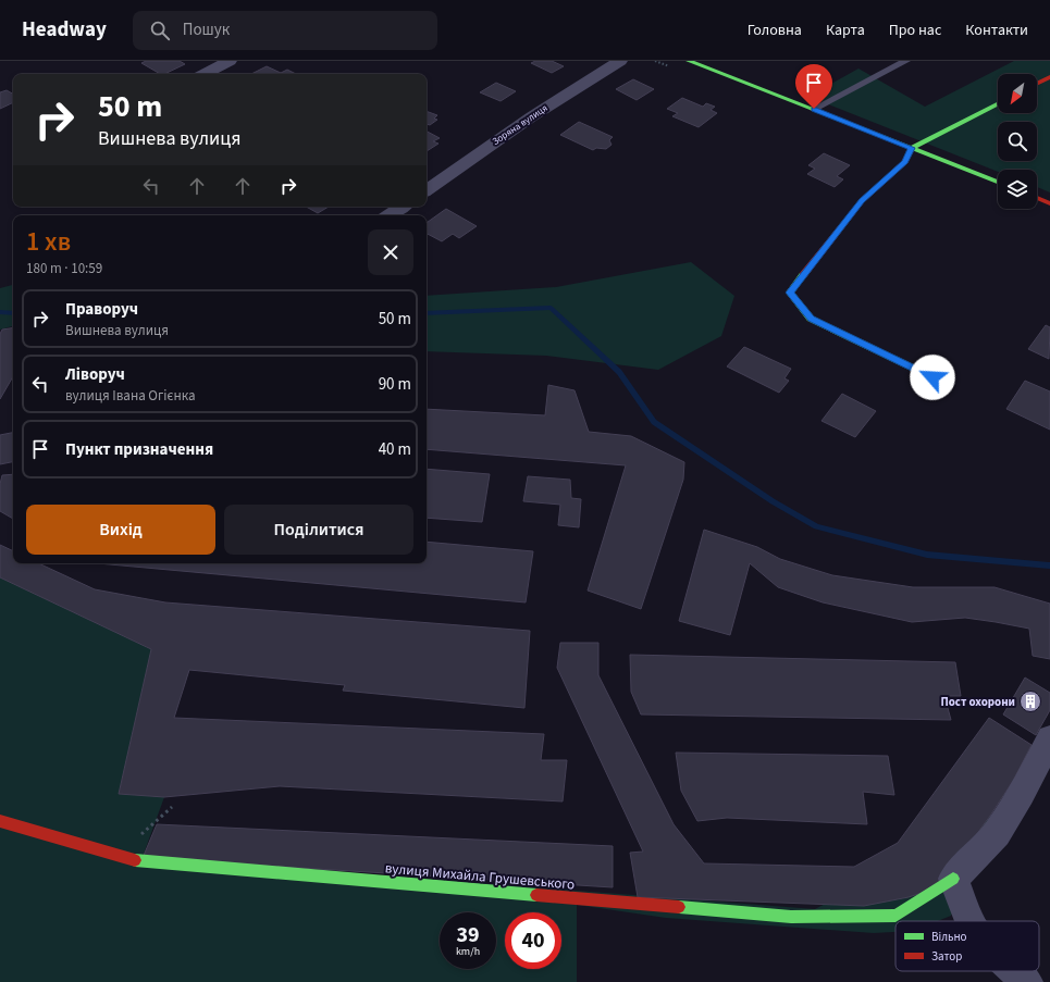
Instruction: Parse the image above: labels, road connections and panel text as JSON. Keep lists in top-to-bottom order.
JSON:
{
  "streets": {
    "street": ["Зоряна вулиця", "вулиця Михайла Грушевського"]
  },
  "places": {
    "building": ["Пост охорони"]
  },
  "legend": ["Вільно", "Затор"],
  "north": "bottom left",
  "page": {
    "header": "Headway",
    "search": "Пошук",
    "nav": [
      "Головна",
      "Карта",
      "Про нас",
      "Контакти"
    ],
    "turn": ["50 m", "Вишнева вулиця"],
    "heading": ["1 хв", "180 m · 10:59"],
    "list": [
      {
        "name": "Праворуч",
        "note": "Вишнева вулиця",
        "value": "50 m"
      },
      {
        "name": "Ліворуч",
        "note": "вулиця Івана Огієнка",
        "value": "90 m"
      },
      {
        "name": "Пункт призначення",
        "value": "40 m"
      }
    ],
    "buttons": ["Вихід", "Поділитися"],
    "speed": "39 km/h",
    "limit": "40"
  }
}
